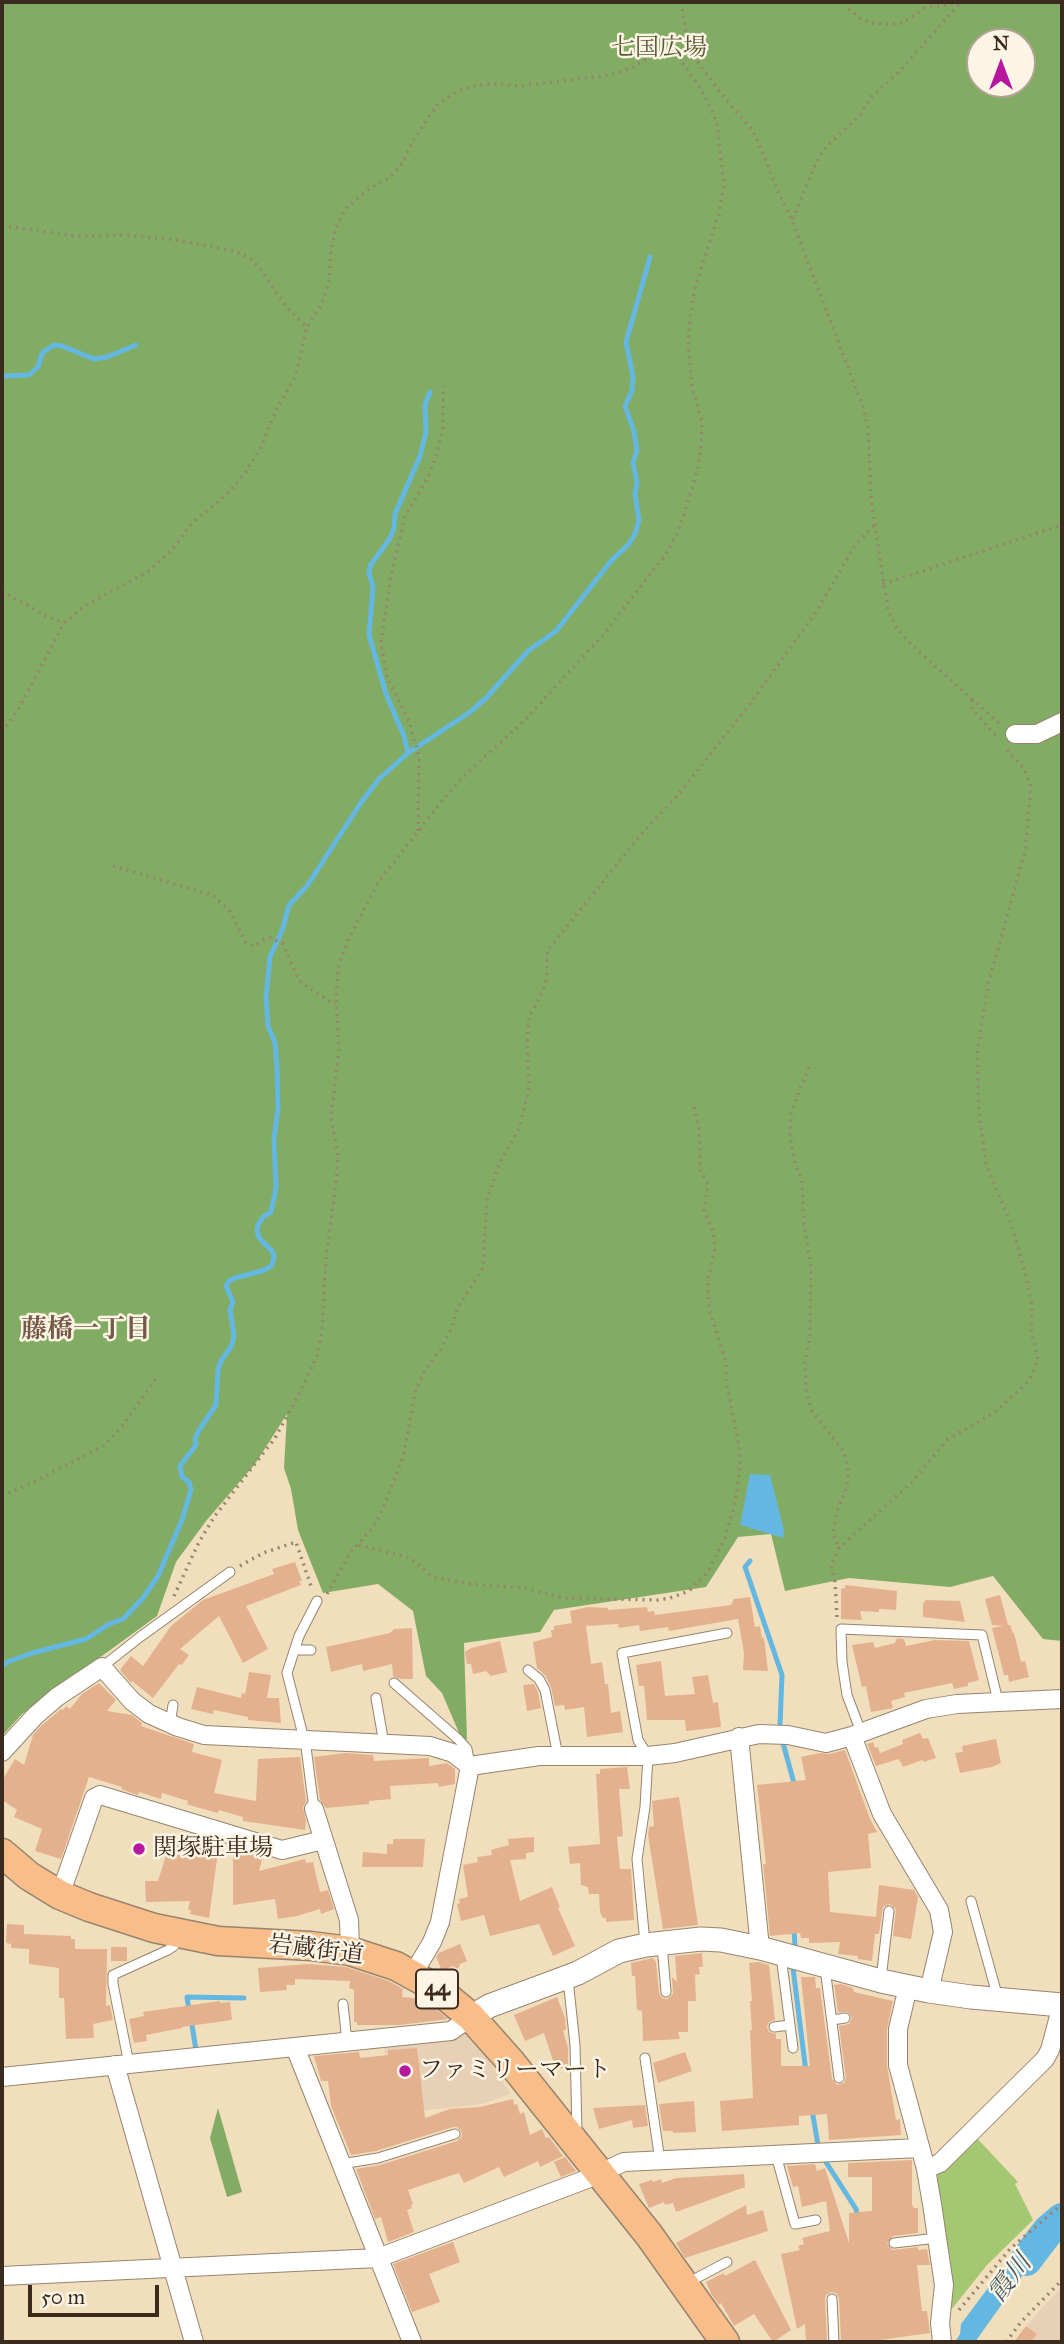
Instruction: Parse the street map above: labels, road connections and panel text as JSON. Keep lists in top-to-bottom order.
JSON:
{
  "streets": {
    "main road": ["岩蔵街道", "44"]
  },
  "districts": ["藤橋一丁目"],
  "water": ["霞川"],
  "parks": ["七国広場"],
  "places": ["関塚駐車場", "ファミリーマート"],
  "scale_bar": "50 m",
  "north": "top"
}
